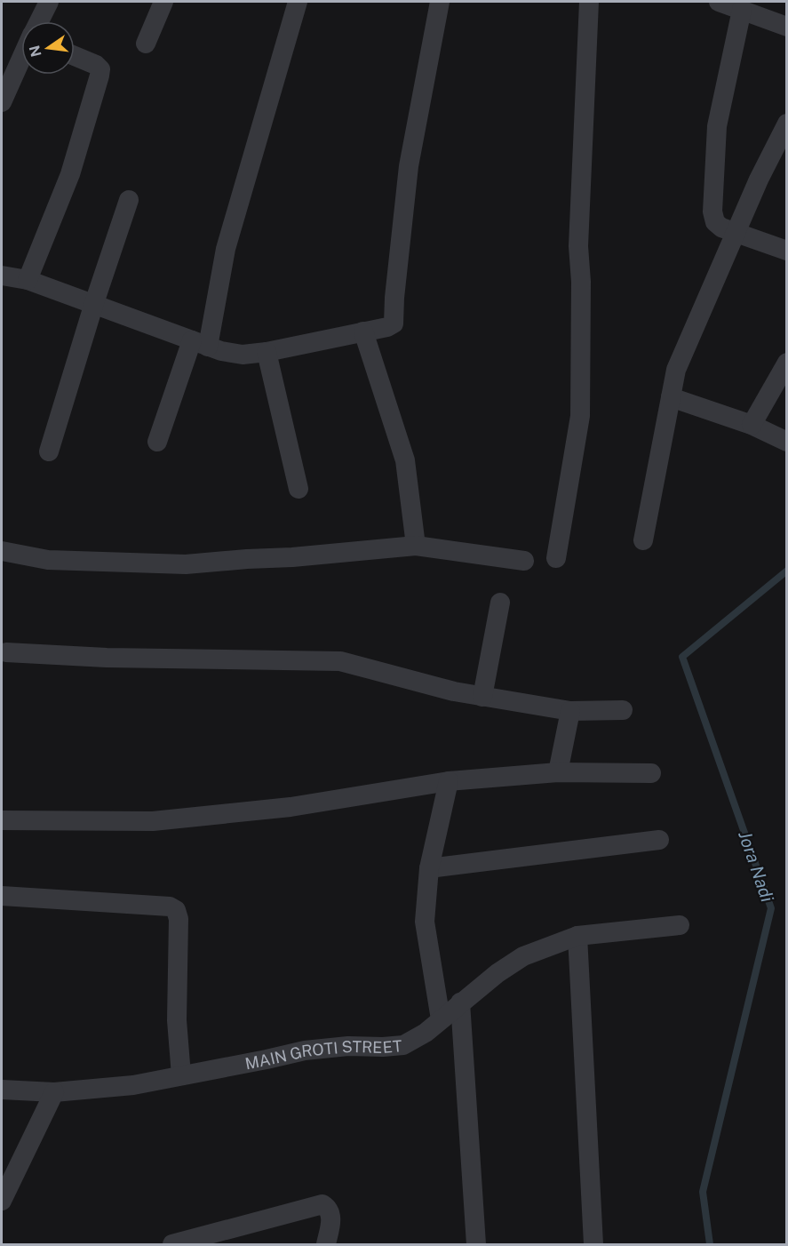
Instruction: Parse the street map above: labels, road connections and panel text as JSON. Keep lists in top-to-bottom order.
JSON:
{
  "streets": {
    "street": ["MAIN GROTI STREET"]
  },
  "water": ["Jora Nadi"],
  "north": "left"
}
